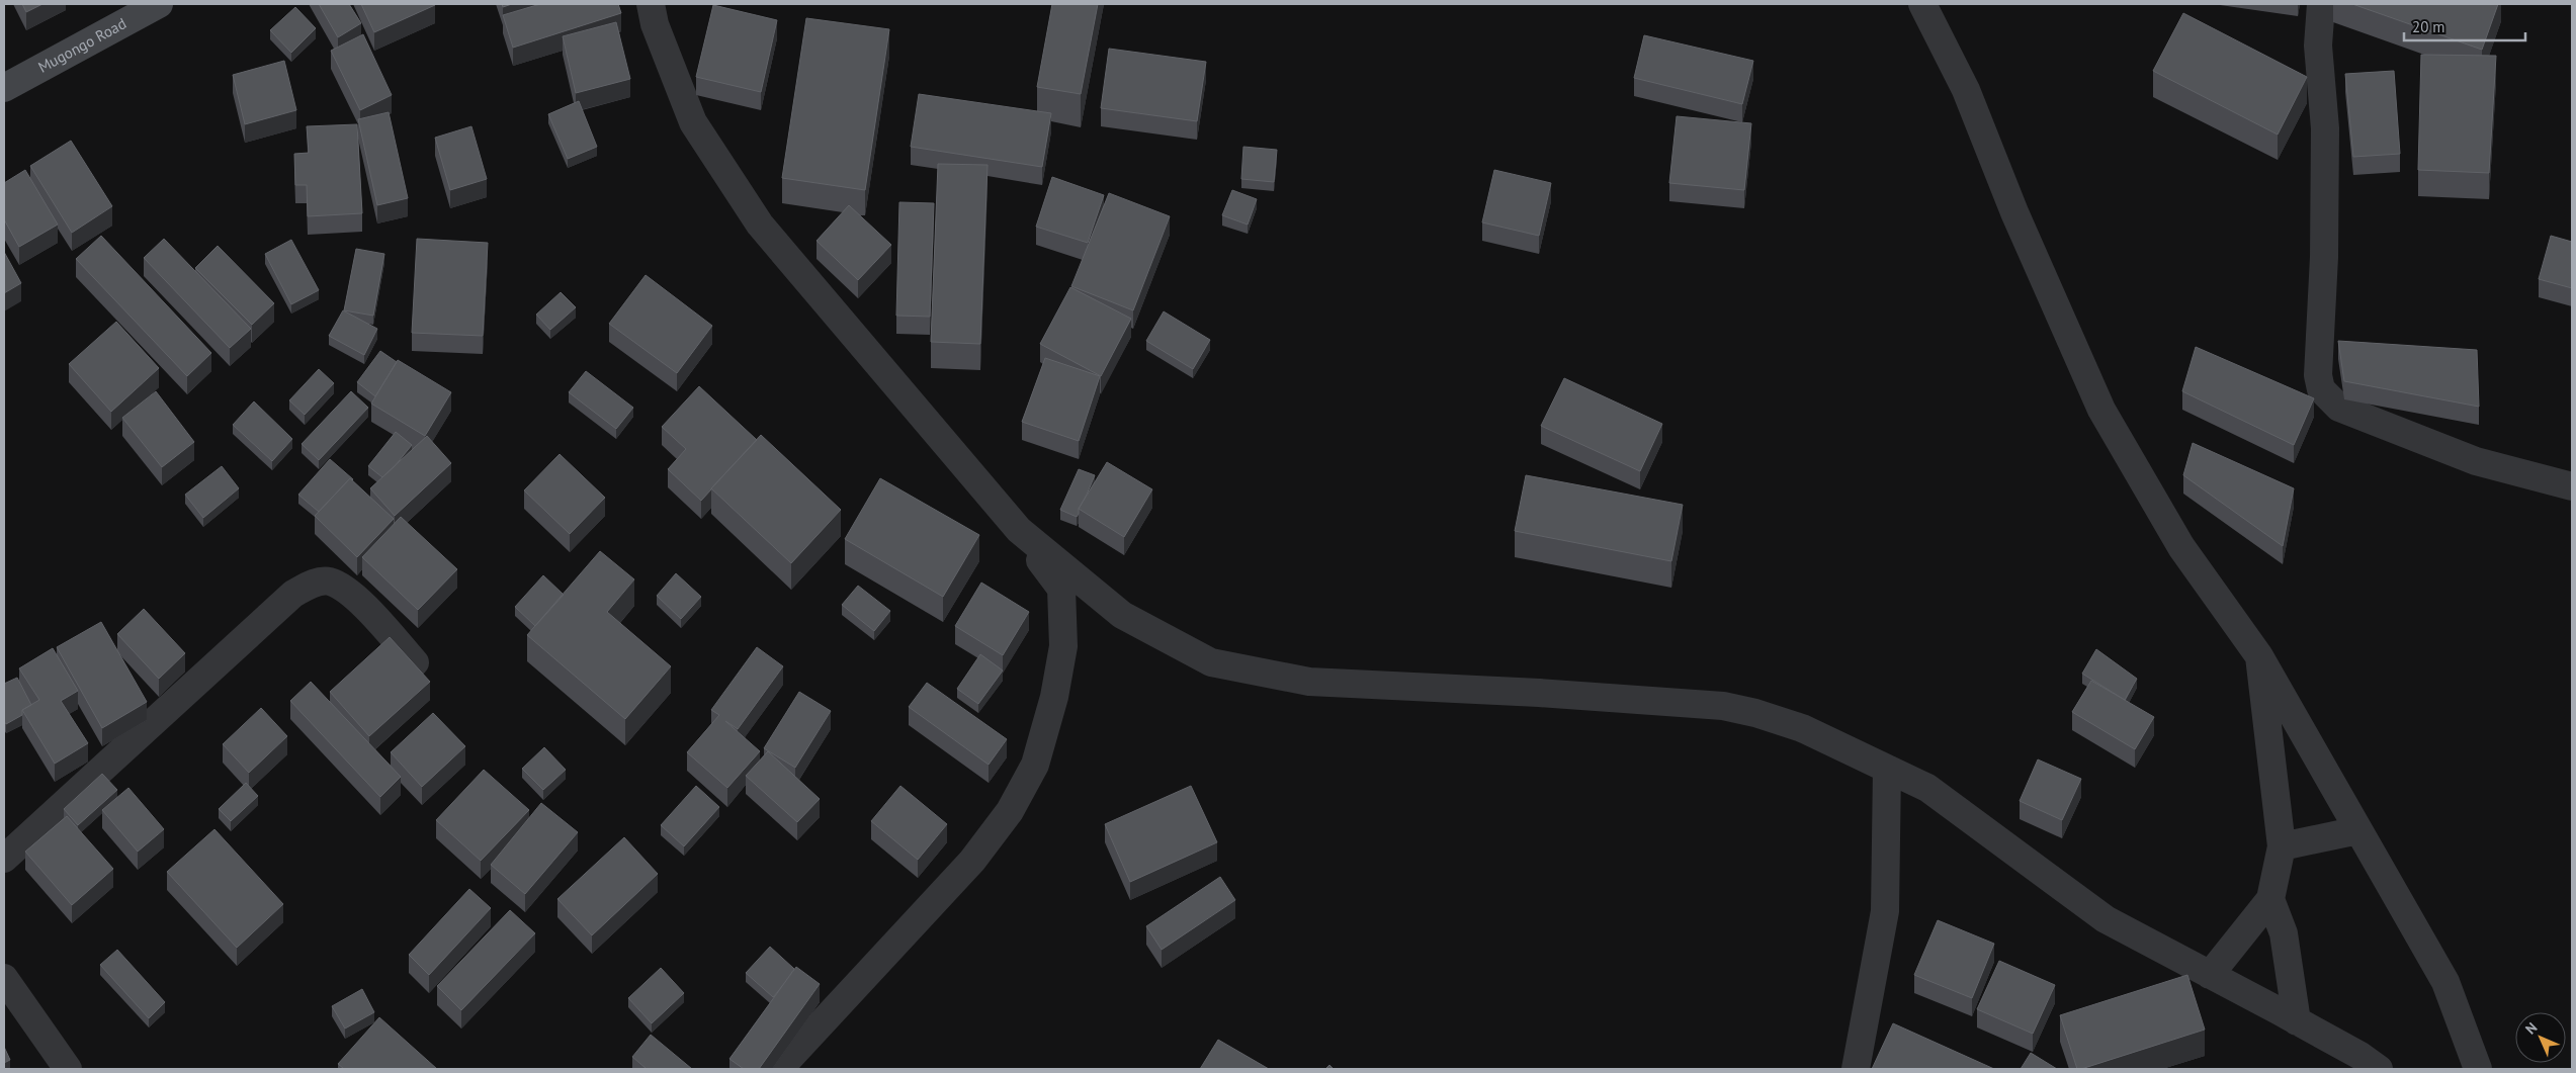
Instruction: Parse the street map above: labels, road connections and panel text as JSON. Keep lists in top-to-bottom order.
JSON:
{
  "streets": {
    "street": ["Mugongo Road"]
  },
  "scale_bar": "20 m",
  "north": "top left"
}
